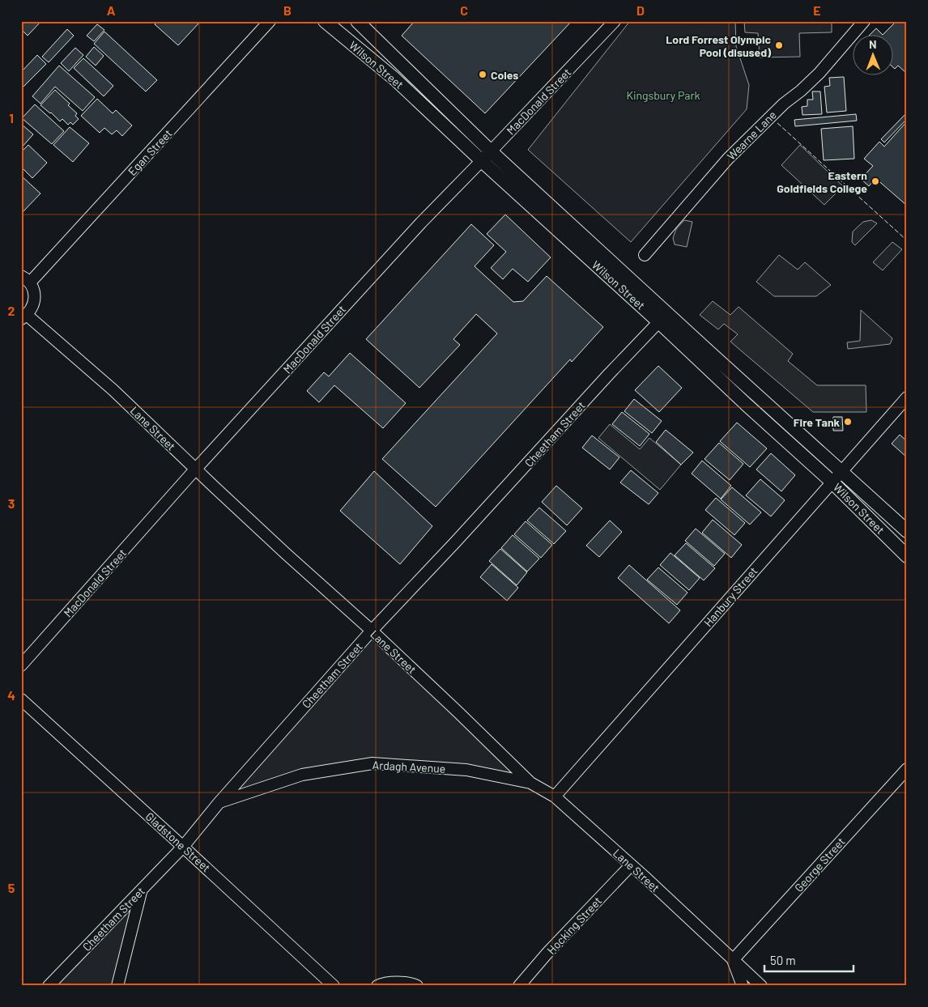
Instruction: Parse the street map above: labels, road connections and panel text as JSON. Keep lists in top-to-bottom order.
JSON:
{
  "streets": {
    "street": [
      "Wilson Street",
      "MacDonald Street",
      "Wearne Lane",
      "Egan Street",
      "Lane Street",
      "Cheetham Street",
      "Hanbury Street",
      "Ardagh Avenue",
      "Gladstone Street",
      "George Street",
      "Hocking Street"
    ]
  },
  "crossings": [
    ["Wilson Street", "MacDonald Street"],
    ["Wilson Street", "Cheetham Street"],
    ["Wilson Street", "Hanbury Street"],
    ["MacDonald Street", "Lane Street"],
    ["Lane Street", "Cheetham Street"],
    ["Lane Street", "Hanbury Street"],
    ["Lane Street", "Ardagh Avenue"],
    ["Lane Street", "George Street"],
    ["Lane Street", "Hocking Street"],
    ["Cheetham Street", "Ardagh Avenue"],
    ["Cheetham Street", "Gladstone Street"]
  ],
  "parks": ["Kingsbury Park"],
  "places": [
    "Lord Forrest Olympic Pool (disused)",
    "Coles",
    "Eastern Goldfields College",
    "Fire Tank"
  ],
  "scale_bar": "50 m",
  "north": "top",
  "grid": {
    "columns": [
      "A",
      "B",
      "C",
      "D",
      "E"
    ],
    "rows": [
      "1",
      "2",
      "3",
      "4",
      "5"
    ]
  }
}
